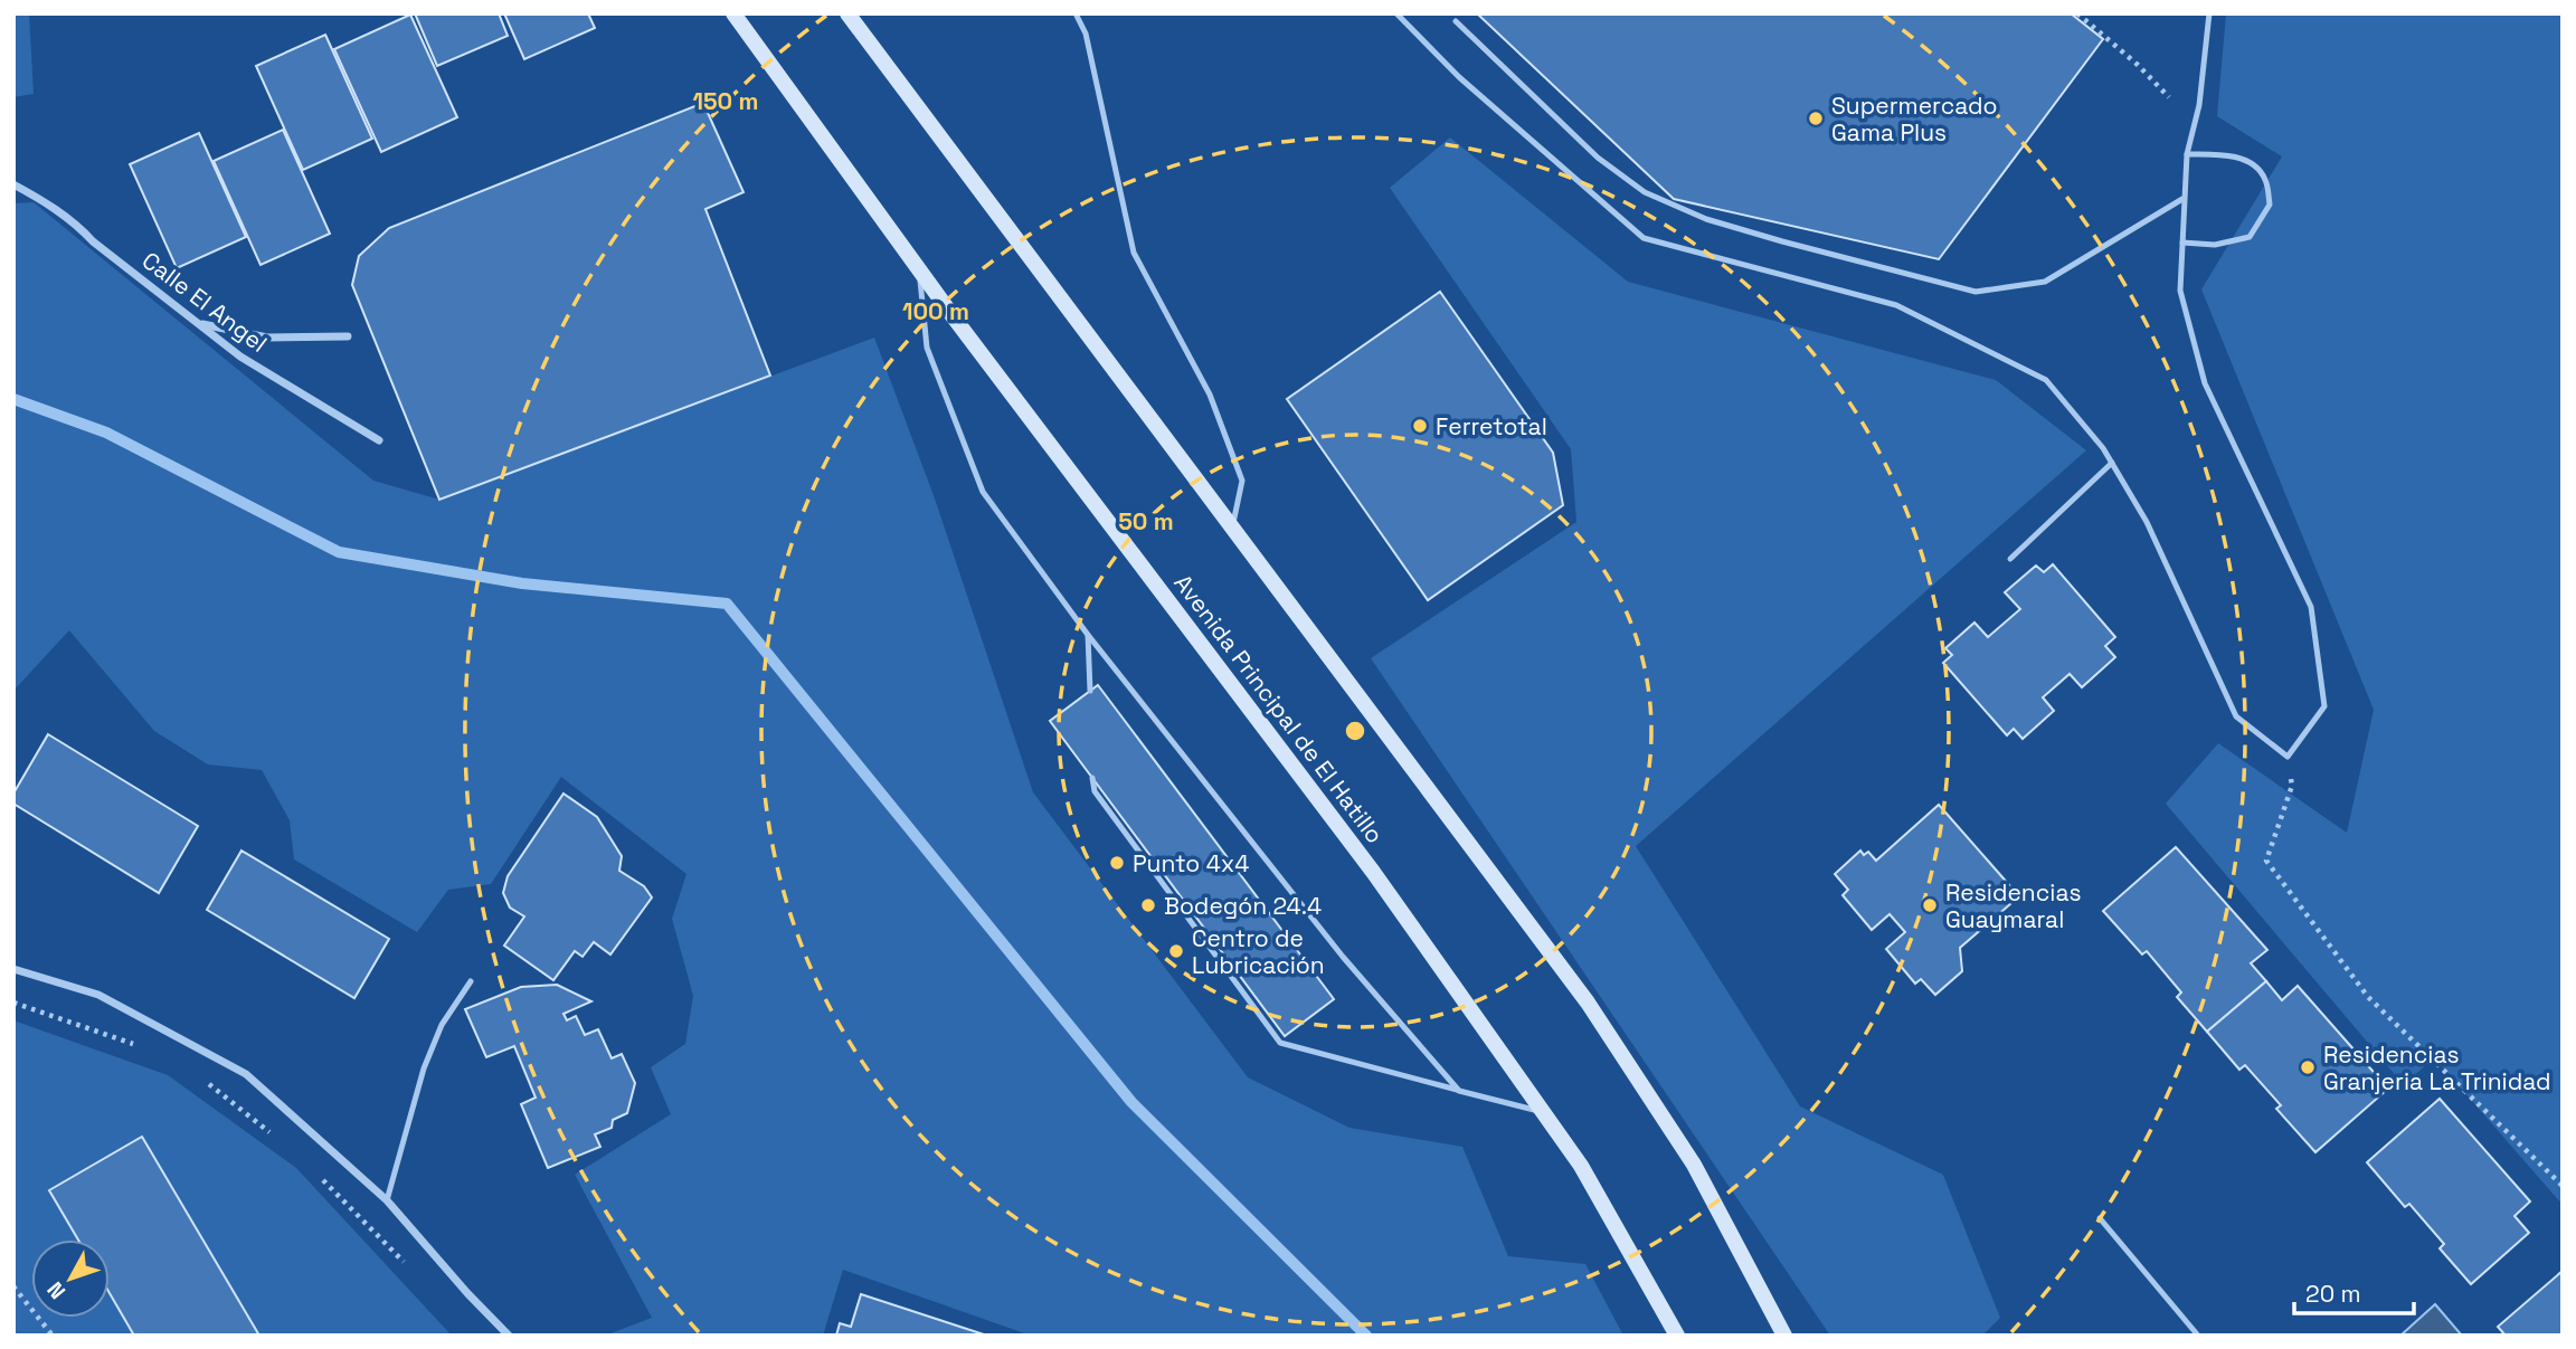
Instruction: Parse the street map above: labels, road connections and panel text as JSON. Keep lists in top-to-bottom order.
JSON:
{
  "streets": {
    "main road": ["Avenida Principal de El Hatillo"],
    "street": ["Calle El Angel"]
  },
  "places": [
    "Supermercado Gama Plus",
    "Ferretotal",
    "Punto 4x4",
    "Bodegón 24.4",
    "Residencias Guaymaral",
    "Centro de Lubricación",
    "Residencias Granjeria La Trinidad"
  ],
  "scale_bar": "20 m",
  "north": "bottom left",
  "rings": ["150 m", "100 m", "50 m"]
}
